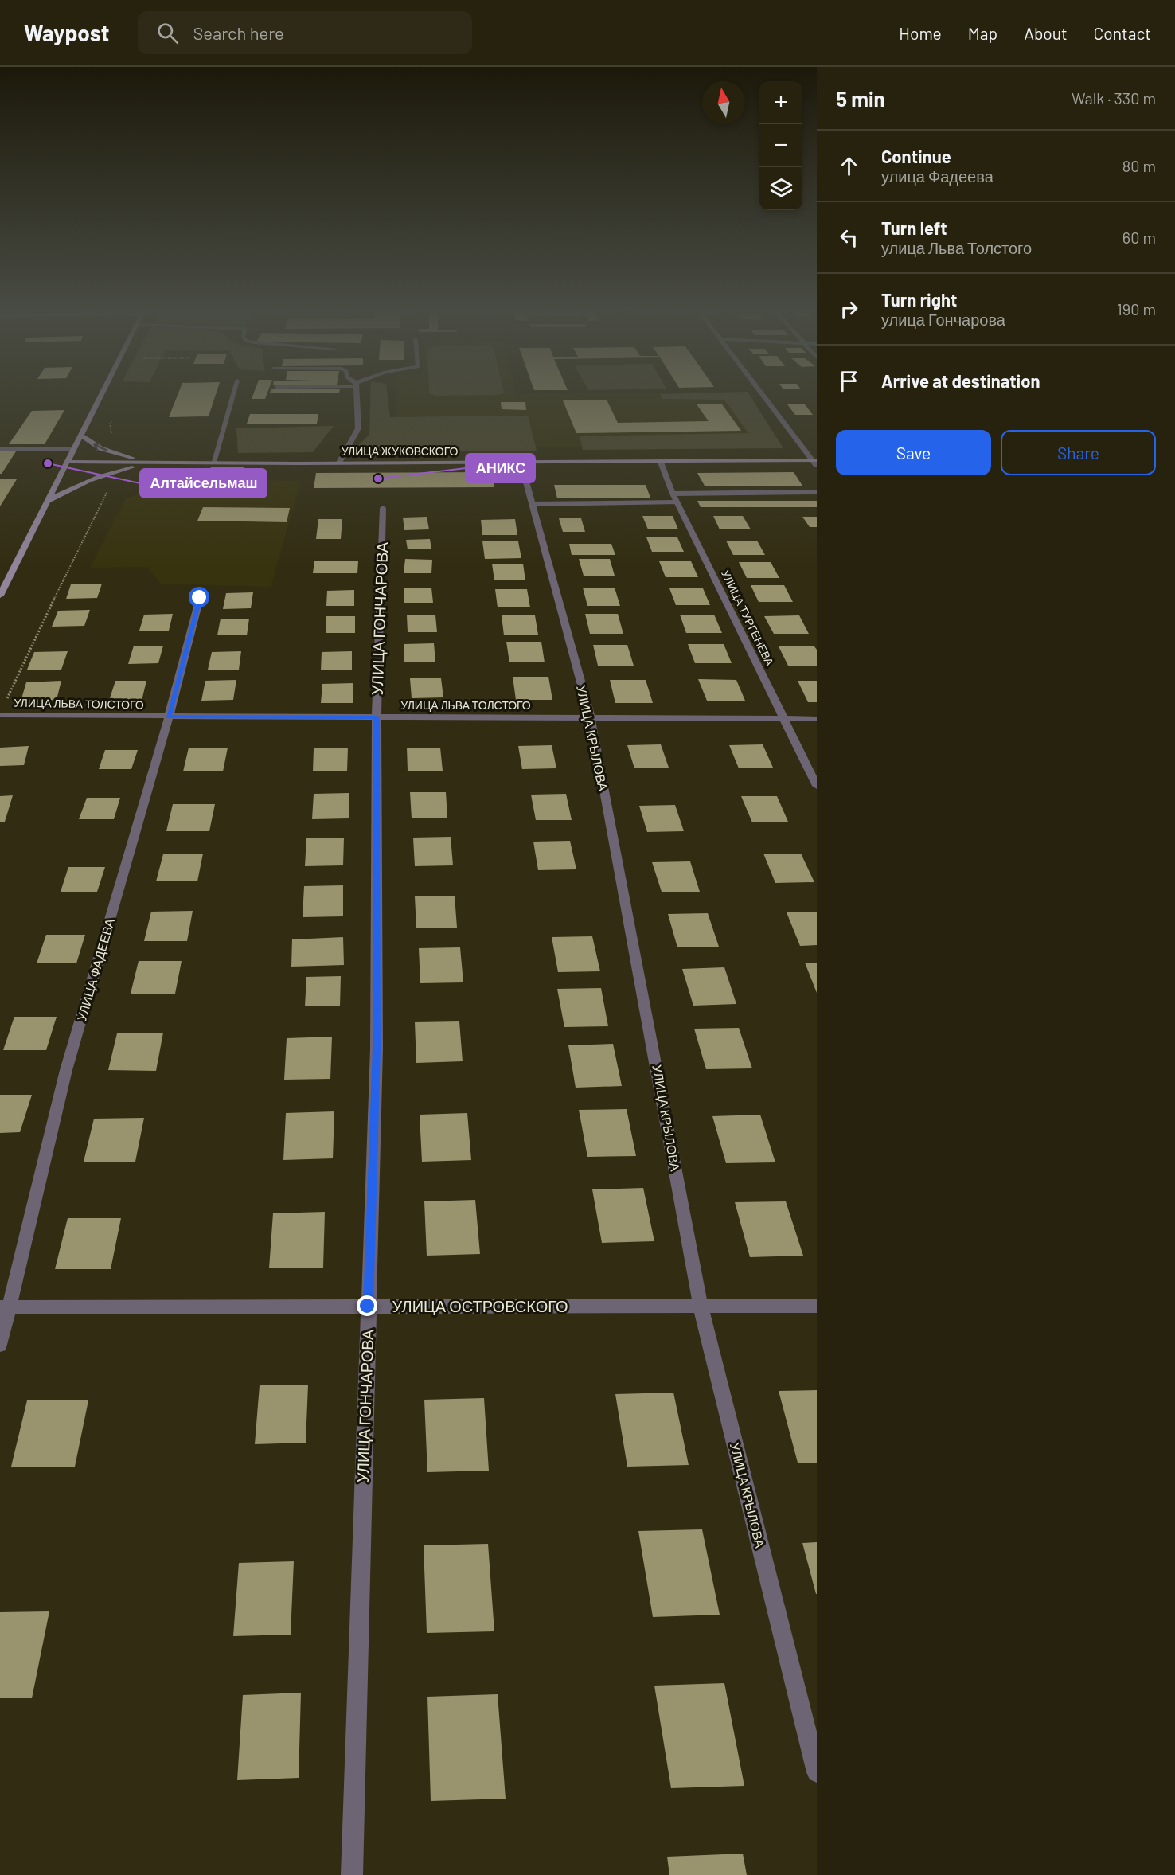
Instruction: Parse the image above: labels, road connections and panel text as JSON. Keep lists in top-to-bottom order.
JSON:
{
  "streets": {
    "street": [
      "УЛИЦА ЖУКОВСКОГО",
      "УЛИЦА ТУРГЕНЕВА",
      "УЛИЦА ГОНЧАРОВА",
      "УЛИЦА ЛЬВА ТОЛСТОГО",
      "УЛИЦА КРЫЛОВА",
      "УЛИЦА ФАДЕЕВА",
      "УЛИЦА ОСТРОВСКОГО"
    ]
  },
  "crossings": [
    ["УЛИЦА ЖУКОВСКОГО", "УЛИЦА ТУРГЕНЕВА"],
    ["УЛИЦА ЖУКОВСКОГО", "УЛИЦА КРЫЛОВА"],
    ["УЛИЦА ТУРГЕНЕВА", "УЛИЦА ЛЬВА ТОЛСТОГО"],
    ["УЛИЦА ГОНЧАРОВА", "УЛИЦА ЛЬВА ТОЛСТОГО"],
    ["УЛИЦА ГОНЧАРОВА", "УЛИЦА ОСТРОВСКОГО"],
    ["УЛИЦА ЛЬВА ТОЛСТОГО", "УЛИЦА КРЫЛОВА"],
    ["УЛИЦА ЛЬВА ТОЛСТОГО", "УЛИЦА ФАДЕЕВА"],
    ["УЛИЦА КРЫЛОВА", "УЛИЦА ОСТРОВСКОГО"],
    ["УЛИЦА ФАДЕЕВА", "УЛИЦА ОСТРОВСКОГО"]
  ],
  "places": ["Алтайсельмаш", "АНИКС"],
  "north": "top",
  "page": {
    "header": "Waypost",
    "search": "Search here",
    "nav": [
      "Home",
      "Map",
      "About",
      "Contact"
    ],
    "heading": ["5 min", "Walk · 330 m"],
    "map_buttons": ["+", "−"],
    "list": [
      ["Continue", "улица Фадеева", "80 m"],
      ["Turn left", "улица Льва Толстого", "60 m"],
      ["Turn right", "улица Гончарова", "190 m"],
      "Arrive at destination"
    ],
    "buttons": ["Save", "Share"]
  }
}
